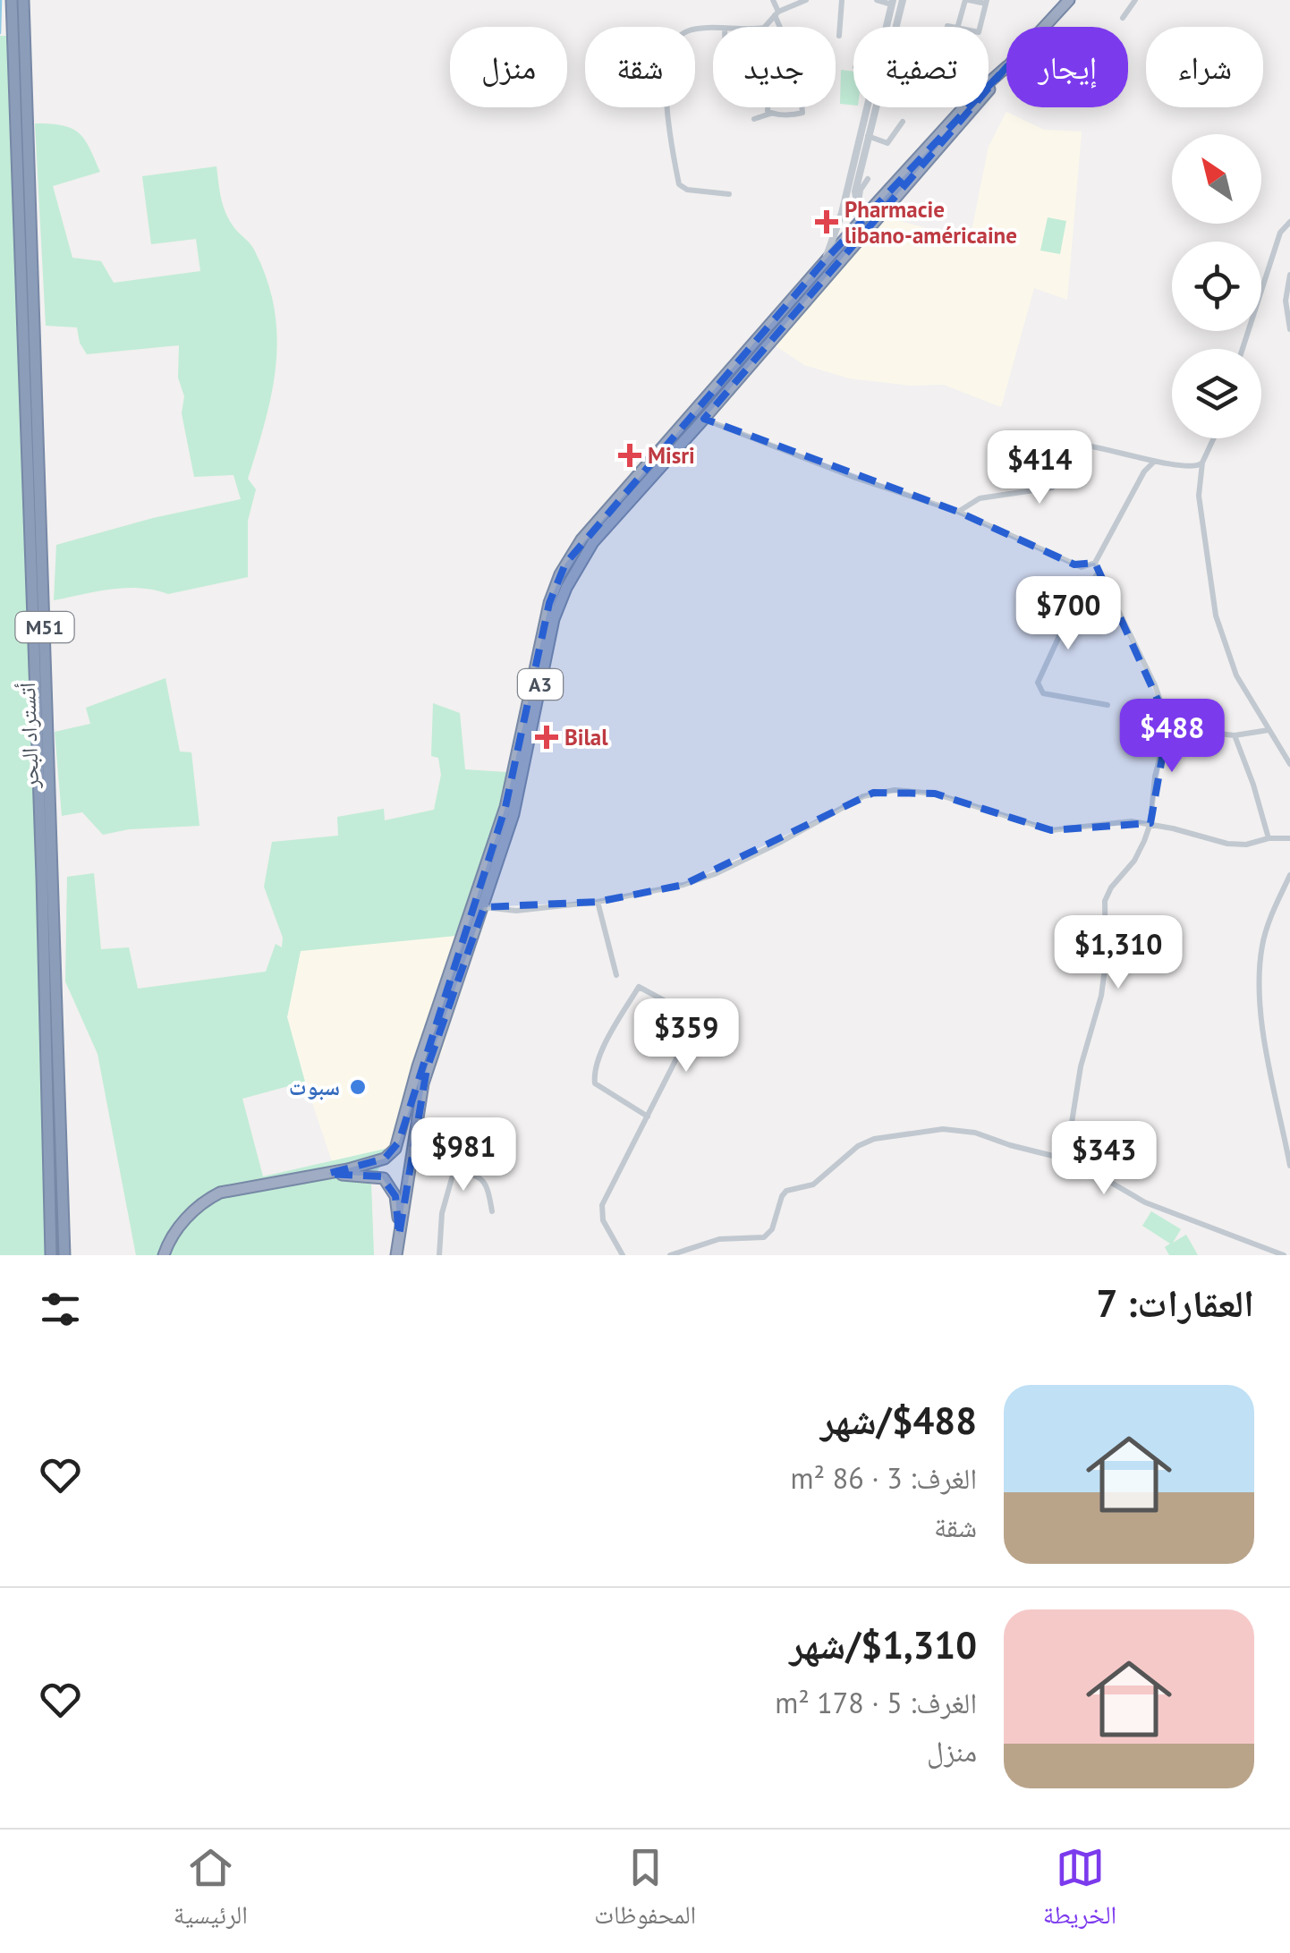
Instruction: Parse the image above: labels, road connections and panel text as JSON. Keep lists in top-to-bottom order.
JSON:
{
  "streets": {
    "highway": ["M51", "A3", "أتستراد البحر"]
  },
  "places": {
    "health": ["Pharmacie libano-américaine", "Misri", "Bilal"],
    "other": ["سبوت"]
  },
  "north": "top left",
  "page": {
    "chip": [
      "شراء",
      "إيجار",
      "تصفية",
      "جديد",
      "شقة",
      "منزل"
    ],
    "price": [
      "$414",
      "$700",
      "$488",
      "$1,310",
      "$359",
      "$981",
      "$343"
    ],
    "heading": "العقارات: 7",
    "list": [
      {
        "name": "$488/شهر",
        "note": "الغرف: 3 · 86 m² · شقة"
      },
      {
        "name": "$1,310/شهر",
        "note": "الغرف: 5 · 178 m² · منزل"
      }
    ],
    "tabs": ["الخريطة", "المحفوظات", "الرئيسية"]
  }
}
